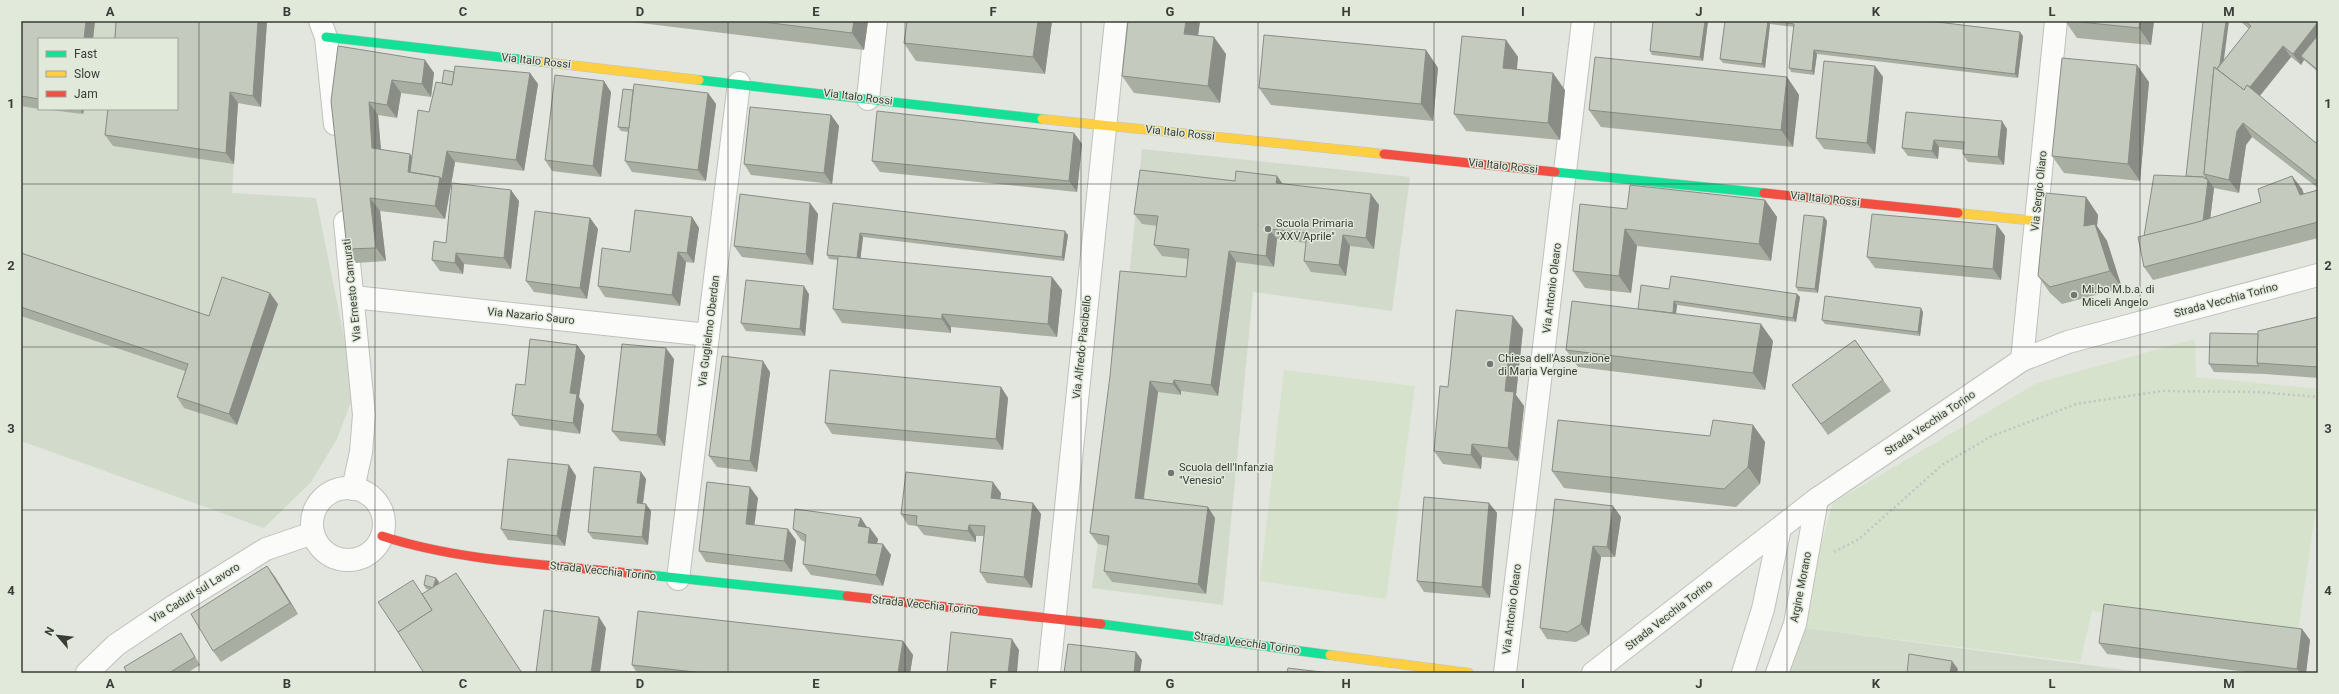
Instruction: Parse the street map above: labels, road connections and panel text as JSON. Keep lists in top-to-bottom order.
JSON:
{
  "streets": {
    "street": [
      "Via Italo Rossi",
      "Via Sergio Oliaro",
      "Via Antonio Olearo",
      "Via Ernesto Camurati",
      "Strada Vecchia Torino",
      "Via Nazario Sauro",
      "Via Guglielmo Oberdan",
      "Via Alfredo Piacibello",
      "Argine Morano",
      "Via Caduti sul Lavoro"
    ]
  },
  "crossings": [
    ["Via Italo Rossi", "Via Sergio Oliaro"],
    ["Via Italo Rossi", "Via Antonio Olearo"],
    ["Via Italo Rossi", "Via Guglielmo Oberdan"],
    ["Via Italo Rossi", "Via Alfredo Piacibello"],
    ["Via Sergio Oliaro", "Strada Vecchia Torino"],
    ["Via Ernesto Camurati", "Strada Vecchia Torino"],
    ["Via Ernesto Camurati", "Via Nazario Sauro"],
    ["Via Ernesto Camurati", "Via Caduti sul Lavoro"],
    ["Strada Vecchia Torino", "Via Guglielmo Oberdan"],
    ["Strada Vecchia Torino", "Via Alfredo Piacibello"],
    ["Strada Vecchia Torino", "Argine Morano"],
    ["Strada Vecchia Torino", "Via Caduti sul Lavoro"],
    ["Via Nazario Sauro", "Via Guglielmo Oberdan"]
  ],
  "places": [
    "Scuola Primaria \"XXV Aprile\"",
    "Mi.bo M.b.a. di Miceli Angelo",
    "Chiesa dell'Assunzione di Maria Vergine",
    "Scuola dell'Infanzia \"Venesio\""
  ],
  "legend": ["Fast", "Slow", "Jam"],
  "north": "top left",
  "grid": {
    "columns": [
      "A",
      "B",
      "C",
      "D",
      "E",
      "F",
      "G",
      "H",
      "I",
      "J",
      "K",
      "L",
      "M"
    ],
    "rows": [
      "1",
      "2",
      "3",
      "4"
    ]
  }
}
